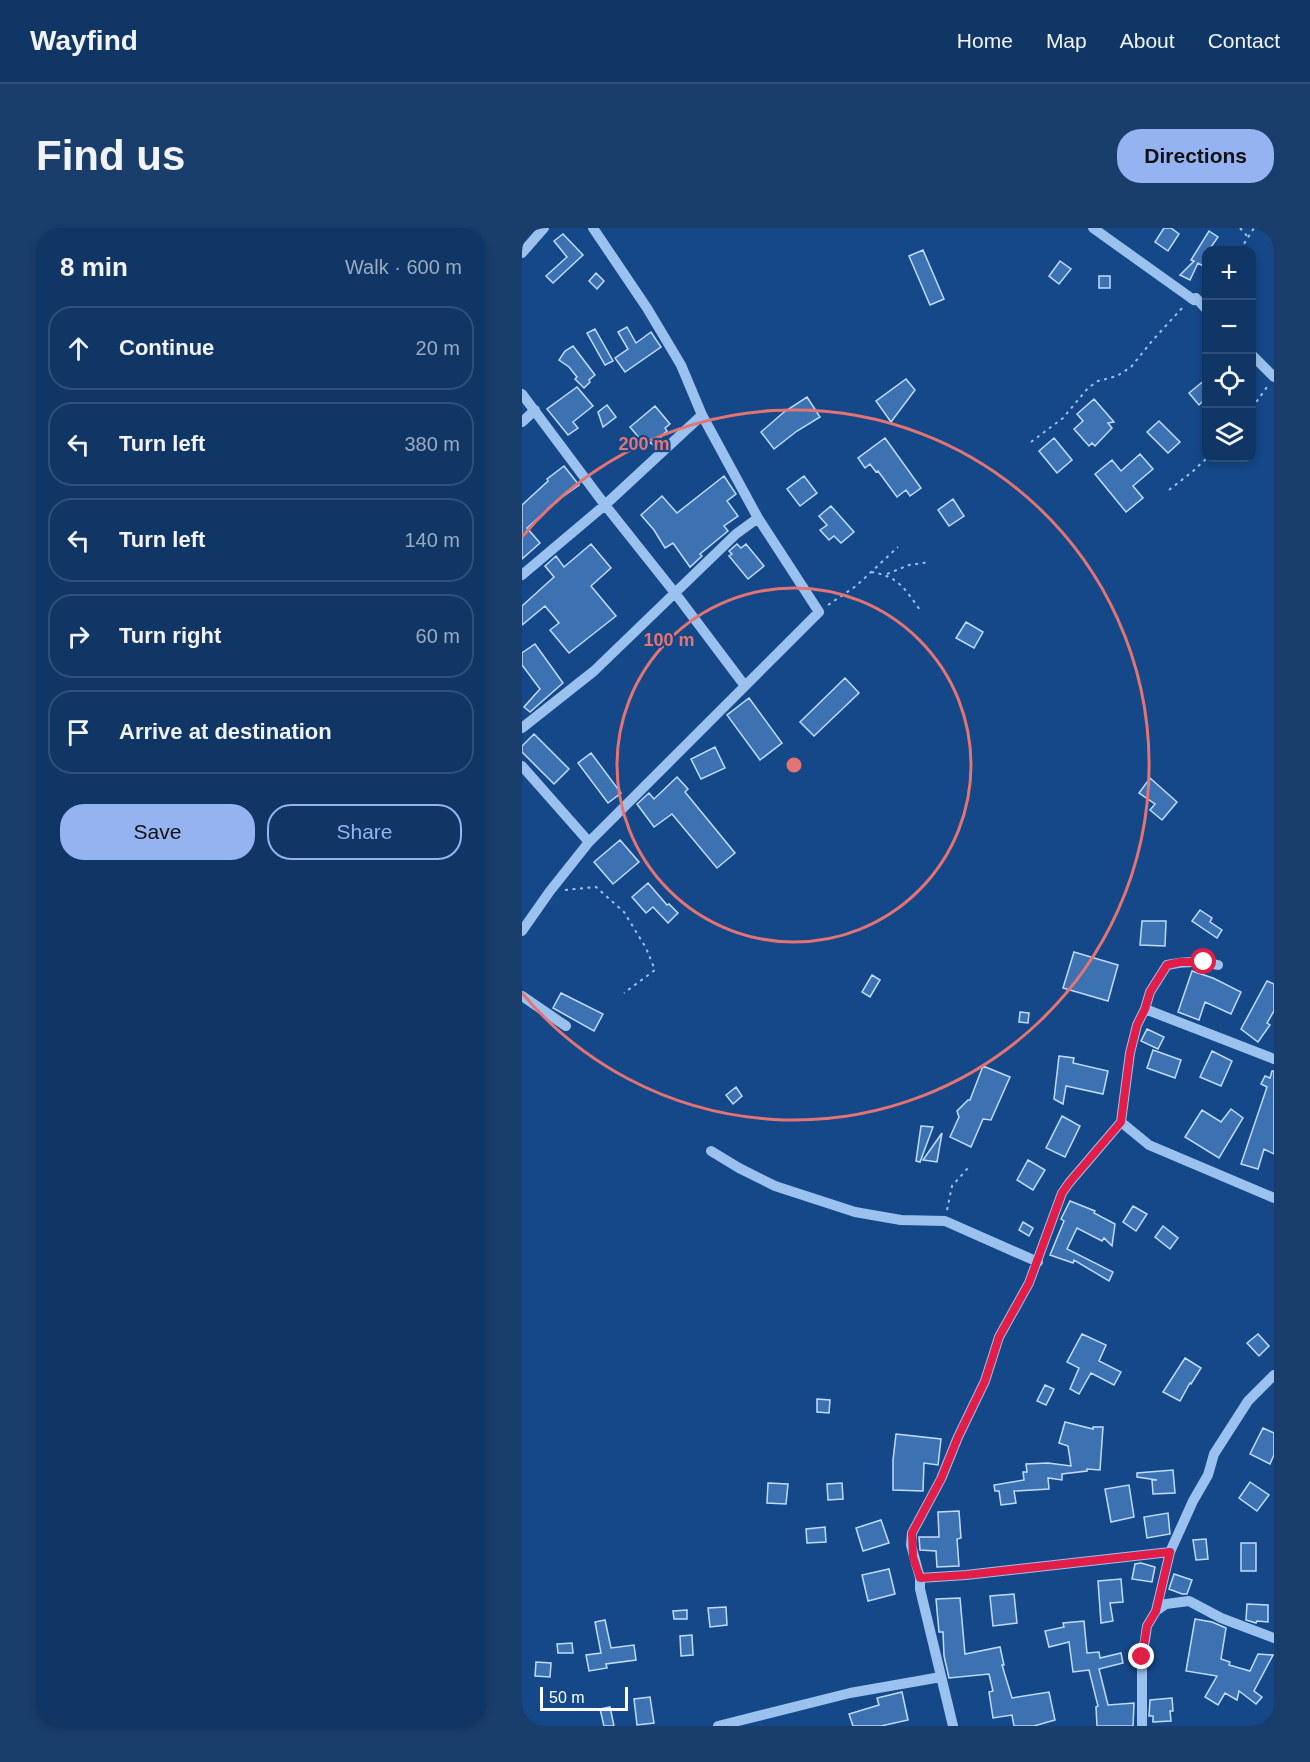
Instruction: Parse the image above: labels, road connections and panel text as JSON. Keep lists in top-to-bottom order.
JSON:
{
  "scale_bar": "50 m",
  "page": {
    "header": "Wayfind",
    "nav": [
      "Home",
      "Map",
      "About",
      "Contact"
    ],
    "buttons": [
      "Directions",
      ["Save", "Share"]
    ],
    "title": "Find us",
    "heading": ["8 min", "Walk · 600 m"],
    "map_buttons": ["+", "−"],
    "list": [
      ["Continue", "20 m"],
      ["Turn left", "380 m"],
      ["Turn left", "140 m"],
      ["Turn right", "60 m"],
      "Arrive at destination"
    ],
    "scale": "50 m"
  },
  "rings": ["200 m", "100 m"]
}
